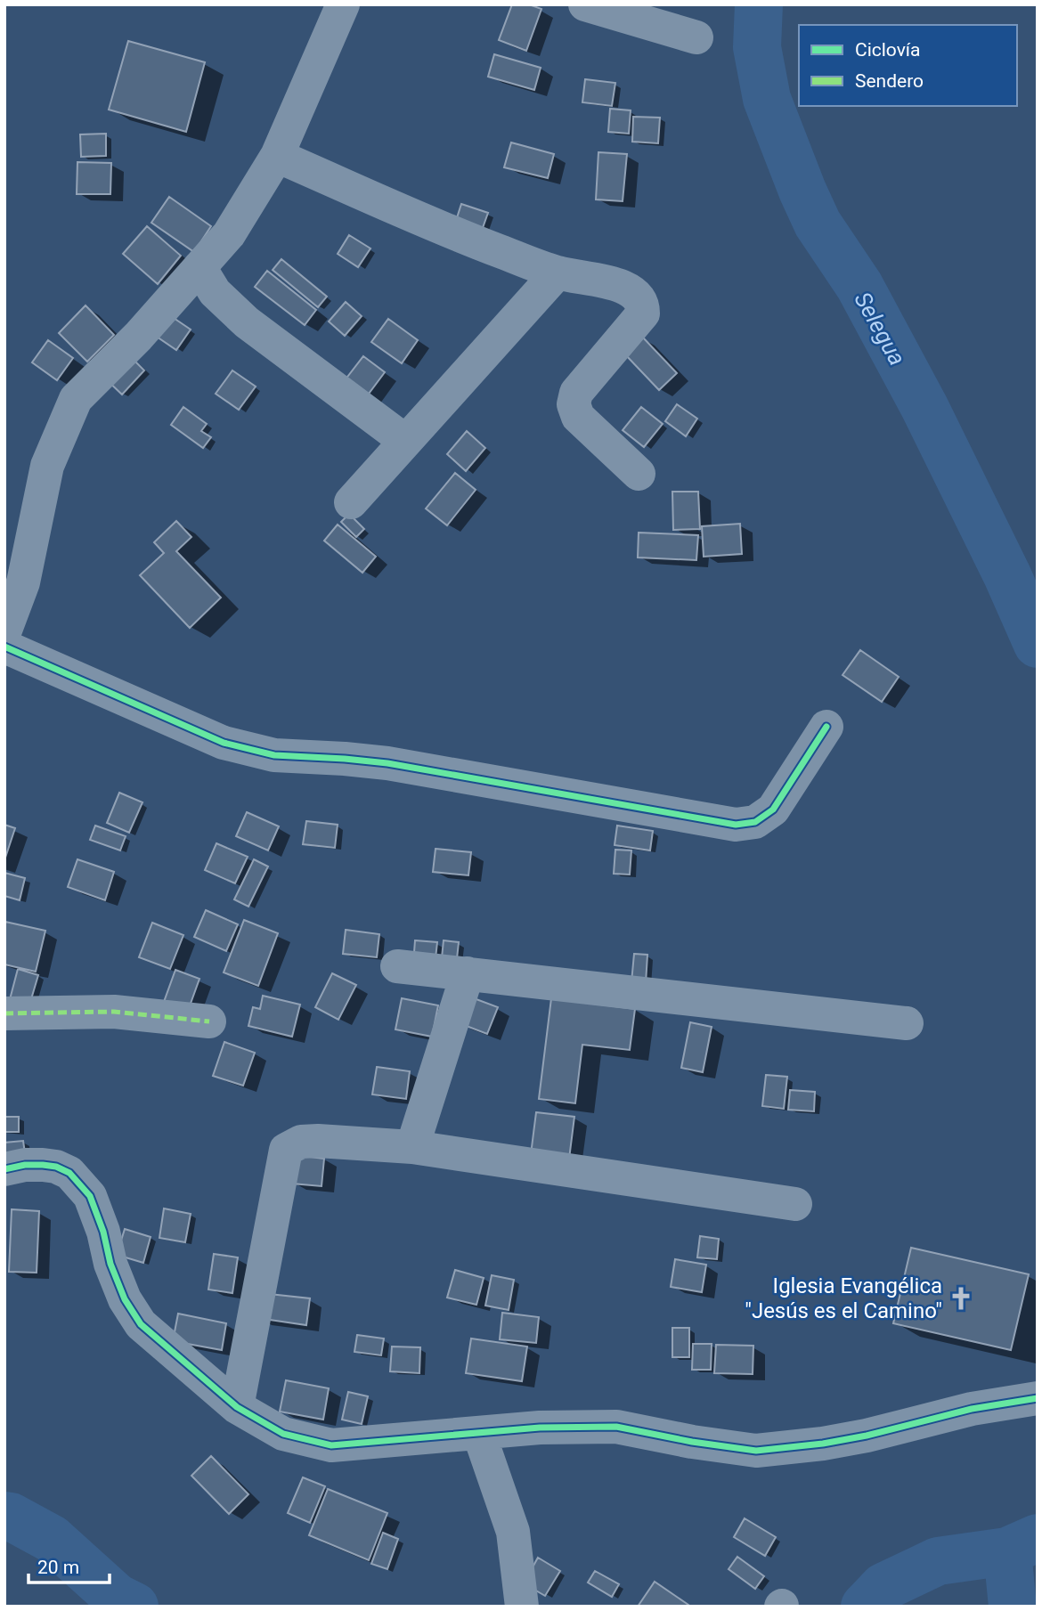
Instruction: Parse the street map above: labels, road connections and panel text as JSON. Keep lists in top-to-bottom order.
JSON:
{
  "water": ["Selegua"],
  "places": {
    "church": ["Iglesia Evangélica \"Jesús es el Camino\""]
  },
  "legend": ["Ciclovía", "Sendero"],
  "scale_bar": "20 m"
}
